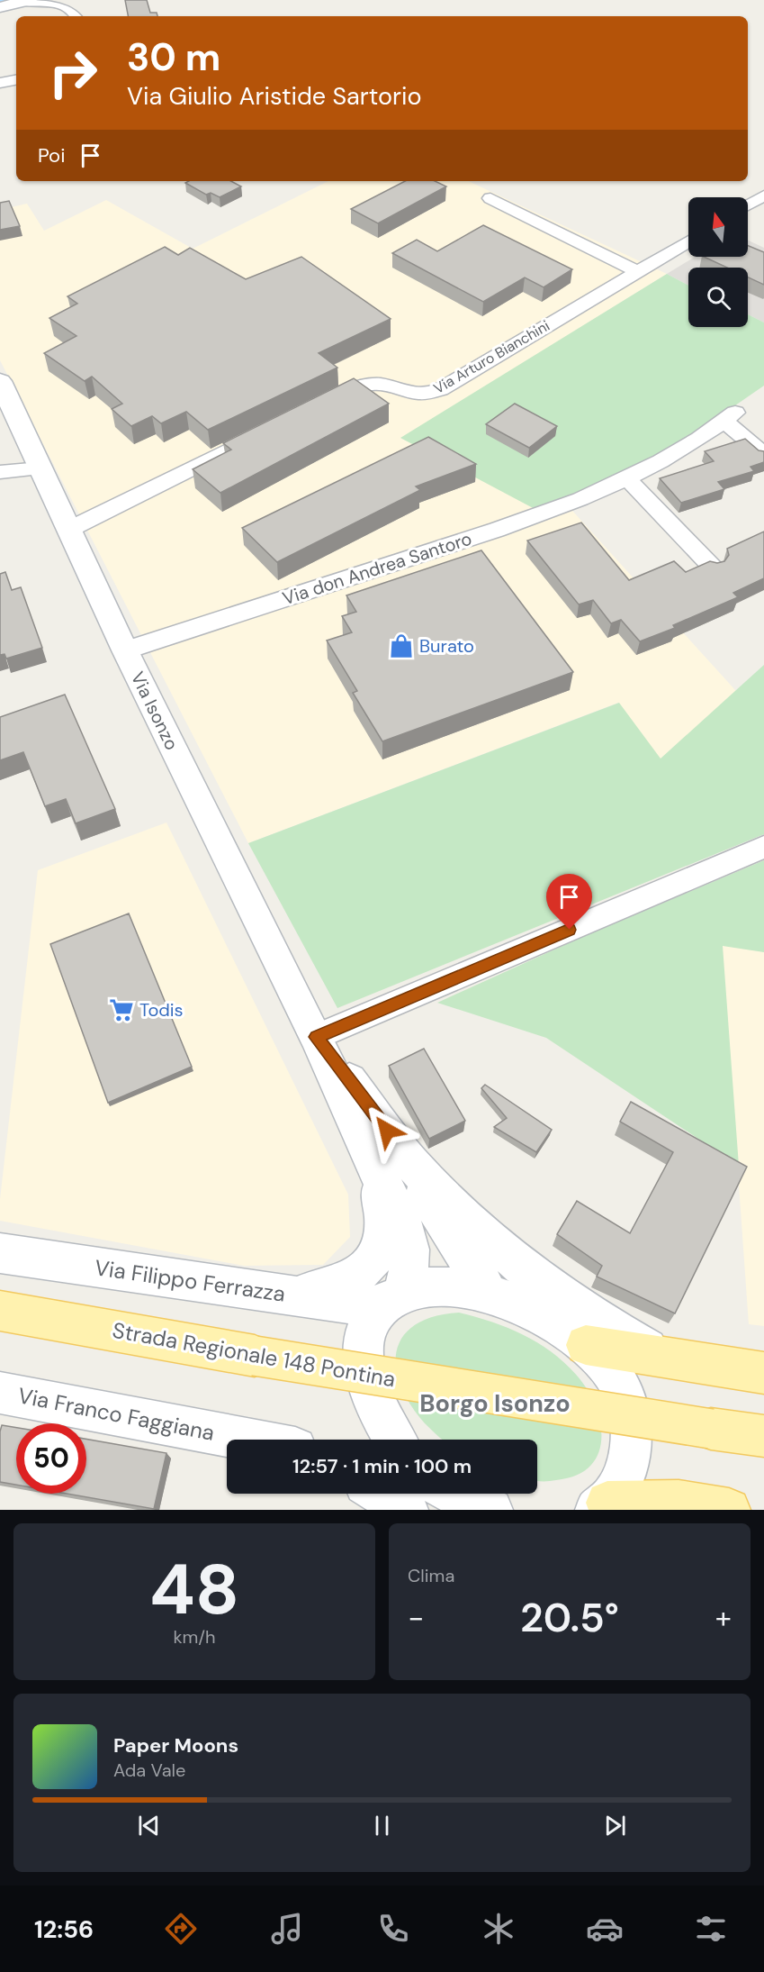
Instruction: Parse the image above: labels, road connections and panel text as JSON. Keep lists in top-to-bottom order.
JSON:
{
  "streets": {
    "main road": [
      "Via Isonzo",
      "Via Filippo Ferrazza",
      "Strada Regionale 148 Pontina",
      "Via Franco Faggiana"
    ],
    "street": ["Via Arturo Bianchini", "Via don Andrea Santoro"]
  },
  "crossings": [
    ["Via don Andrea Santoro", "Via Isonzo"]
  ],
  "districts": ["Borgo Isonzo"],
  "places": {
    "shop": ["Burato"],
    "supermarket": ["Todis"]
  },
  "north": "top",
  "page": {
    "turn": ["30 m", "Via Giulio Aristide Sartorio"],
    "then": "Poi",
    "limit": "50",
    "trip": "12:57 · 1 min · 100 m",
    "tile": [
      ["48", "km/h"],
      "Clima"
    ],
    "heat": ["−", "20.5°", "+"],
    "song": ["Paper Moons", "Ada Vale"],
    "tabs": "12:56"
  }
}
